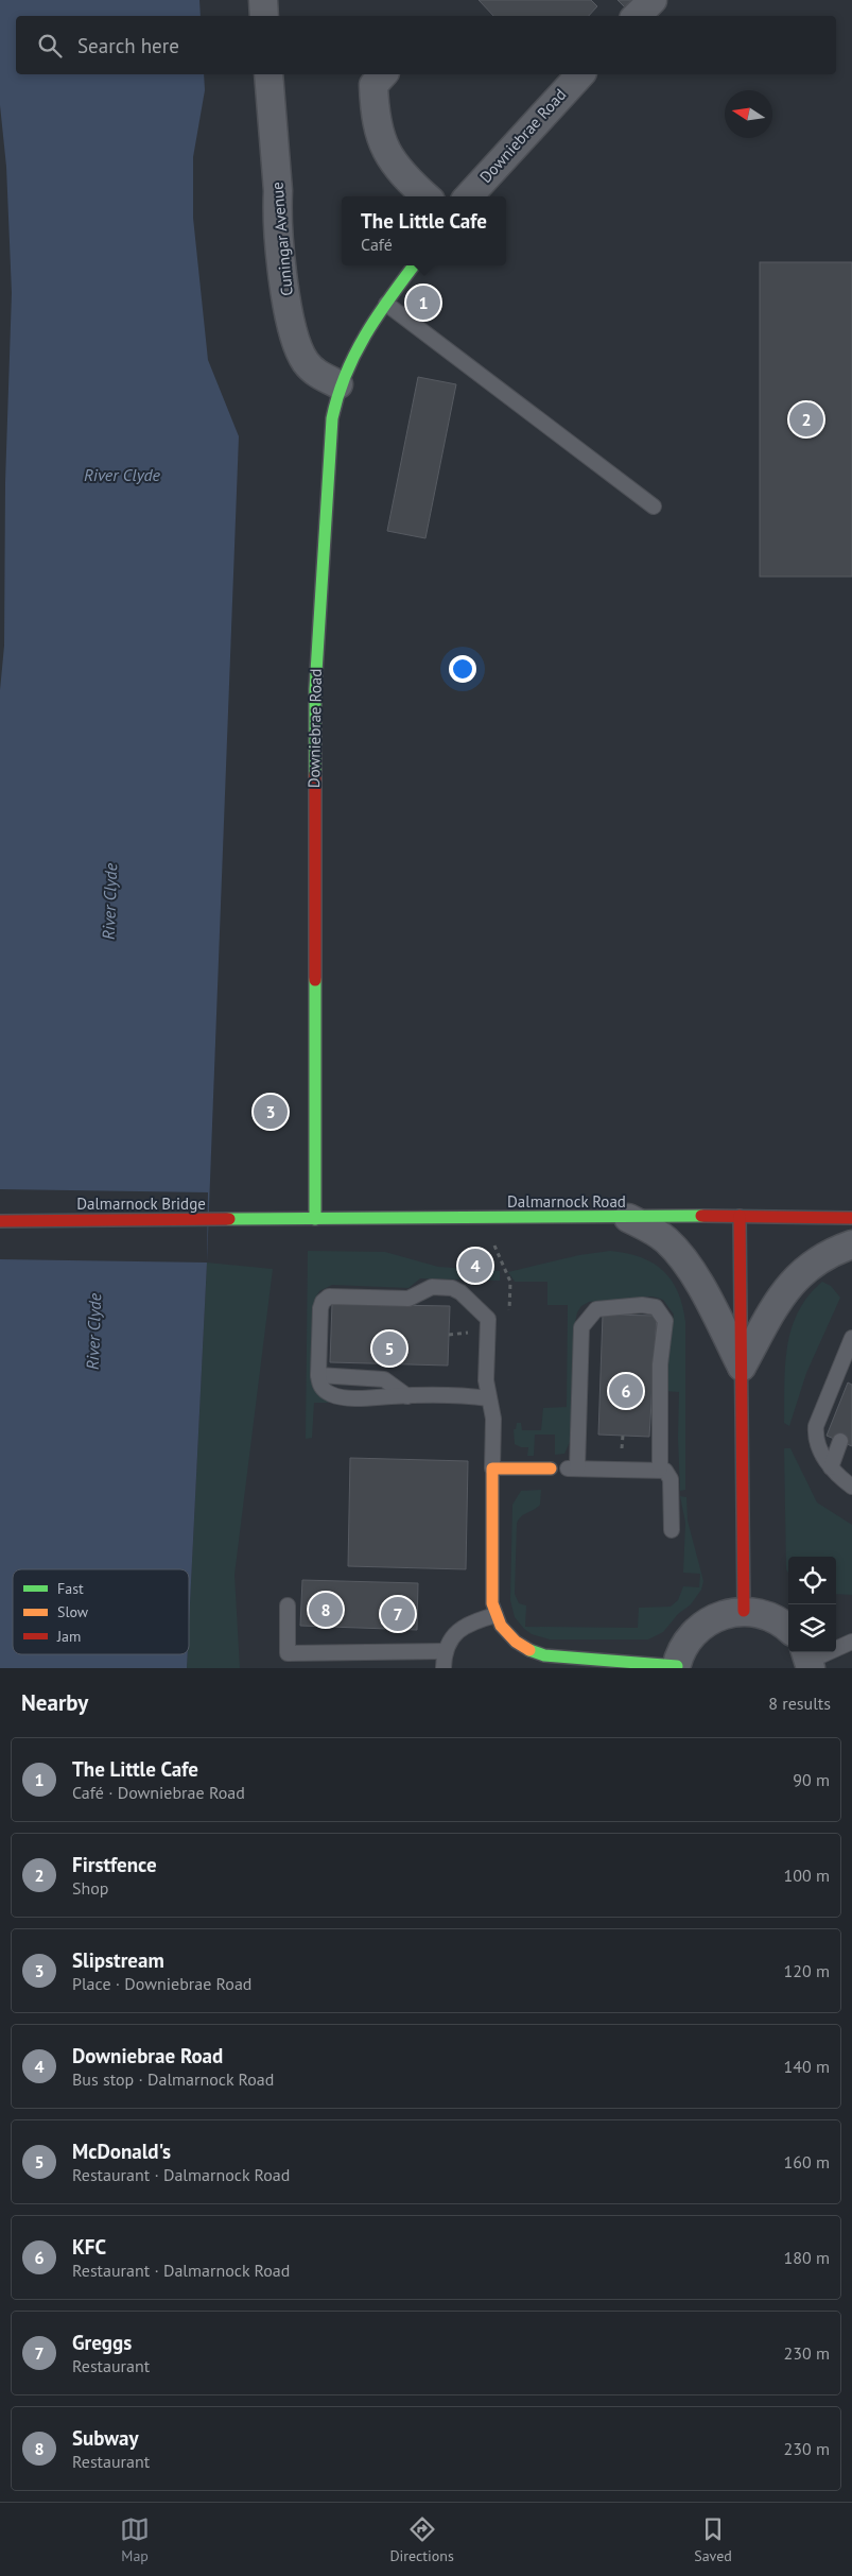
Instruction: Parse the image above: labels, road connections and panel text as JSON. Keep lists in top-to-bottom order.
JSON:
{
  "streets": {
    "street": [
      "Downiebrae Road",
      "Cuningar Avenue",
      "Dalmarnock Road",
      "Dalmarnock Bridge"
    ]
  },
  "crossings": [
    ["Downiebrae Road", "Cuningar Avenue"],
    ["Downiebrae Road", "Dalmarnock Road"],
    ["Dalmarnock Road", "Dalmarnock Bridge"]
  ],
  "water": ["River Clyde"],
  "legend": ["Fast", "Slow", "Jam"],
  "north": "left",
  "page": {
    "search": "Search here",
    "popup": ["The Little Cafe", "Café"],
    "pins": [
      "1",
      "2",
      "3",
      "4",
      "5",
      "6",
      "8",
      "7"
    ],
    "heading": ["Nearby", "8 results"],
    "list": [
      {
        "mark": "1",
        "name": "The Little Cafe",
        "note": "Café · Downiebrae Road",
        "value": "90 m"
      },
      {
        "mark": "2",
        "name": "Firstfence",
        "note": "Shop",
        "value": "100 m"
      },
      {
        "mark": "3",
        "name": "Slipstream",
        "note": "Place · Downiebrae Road",
        "value": "120 m"
      },
      {
        "mark": "4",
        "name": "Downiebrae Road",
        "note": "Bus stop · Dalmarnock Road",
        "value": "140 m"
      },
      {
        "mark": "5",
        "name": "McDonald's",
        "note": "Restaurant · Dalmarnock Road",
        "value": "160 m"
      },
      {
        "mark": "6",
        "name": "KFC",
        "note": "Restaurant · Dalmarnock Road",
        "value": "180 m"
      },
      {
        "mark": "7",
        "name": "Greggs",
        "note": "Restaurant",
        "value": "230 m"
      },
      {
        "mark": "8",
        "name": "Subway",
        "note": "Restaurant",
        "value": "230 m"
      }
    ],
    "nav": ["Map", "Directions", "Saved"]
  }
}
